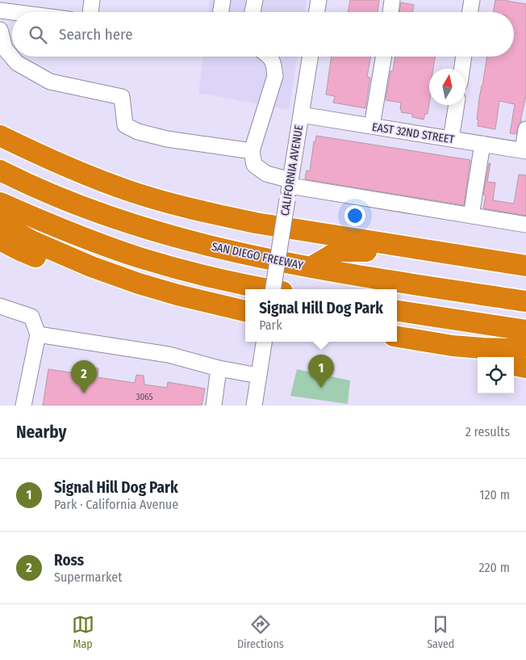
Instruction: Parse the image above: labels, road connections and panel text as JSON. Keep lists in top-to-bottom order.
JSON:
{
  "streets": {
    "highway": ["SAN DIEGO FREEWAY"],
    "street": ["EAST 32ND STREET", "CALIFORNIA AVENUE"]
  },
  "crossings": [
    ["EAST 32ND STREET", "CALIFORNIA AVENUE"]
  ],
  "house_numbers": ["3065"],
  "north": "top",
  "page": {
    "search": "Search here",
    "popup": ["Signal Hill Dog Park", "Park"],
    "pins": ["1", "2"],
    "heading": ["Nearby", "2 results"],
    "list": [
      {
        "mark": "1",
        "name": "Signal Hill Dog Park",
        "note": "Park · California Avenue",
        "value": "120 m"
      },
      {
        "mark": "2",
        "name": "Ross",
        "note": "Supermarket",
        "value": "220 m"
      }
    ],
    "nav": ["Map", "Directions", "Saved"]
  }
}
